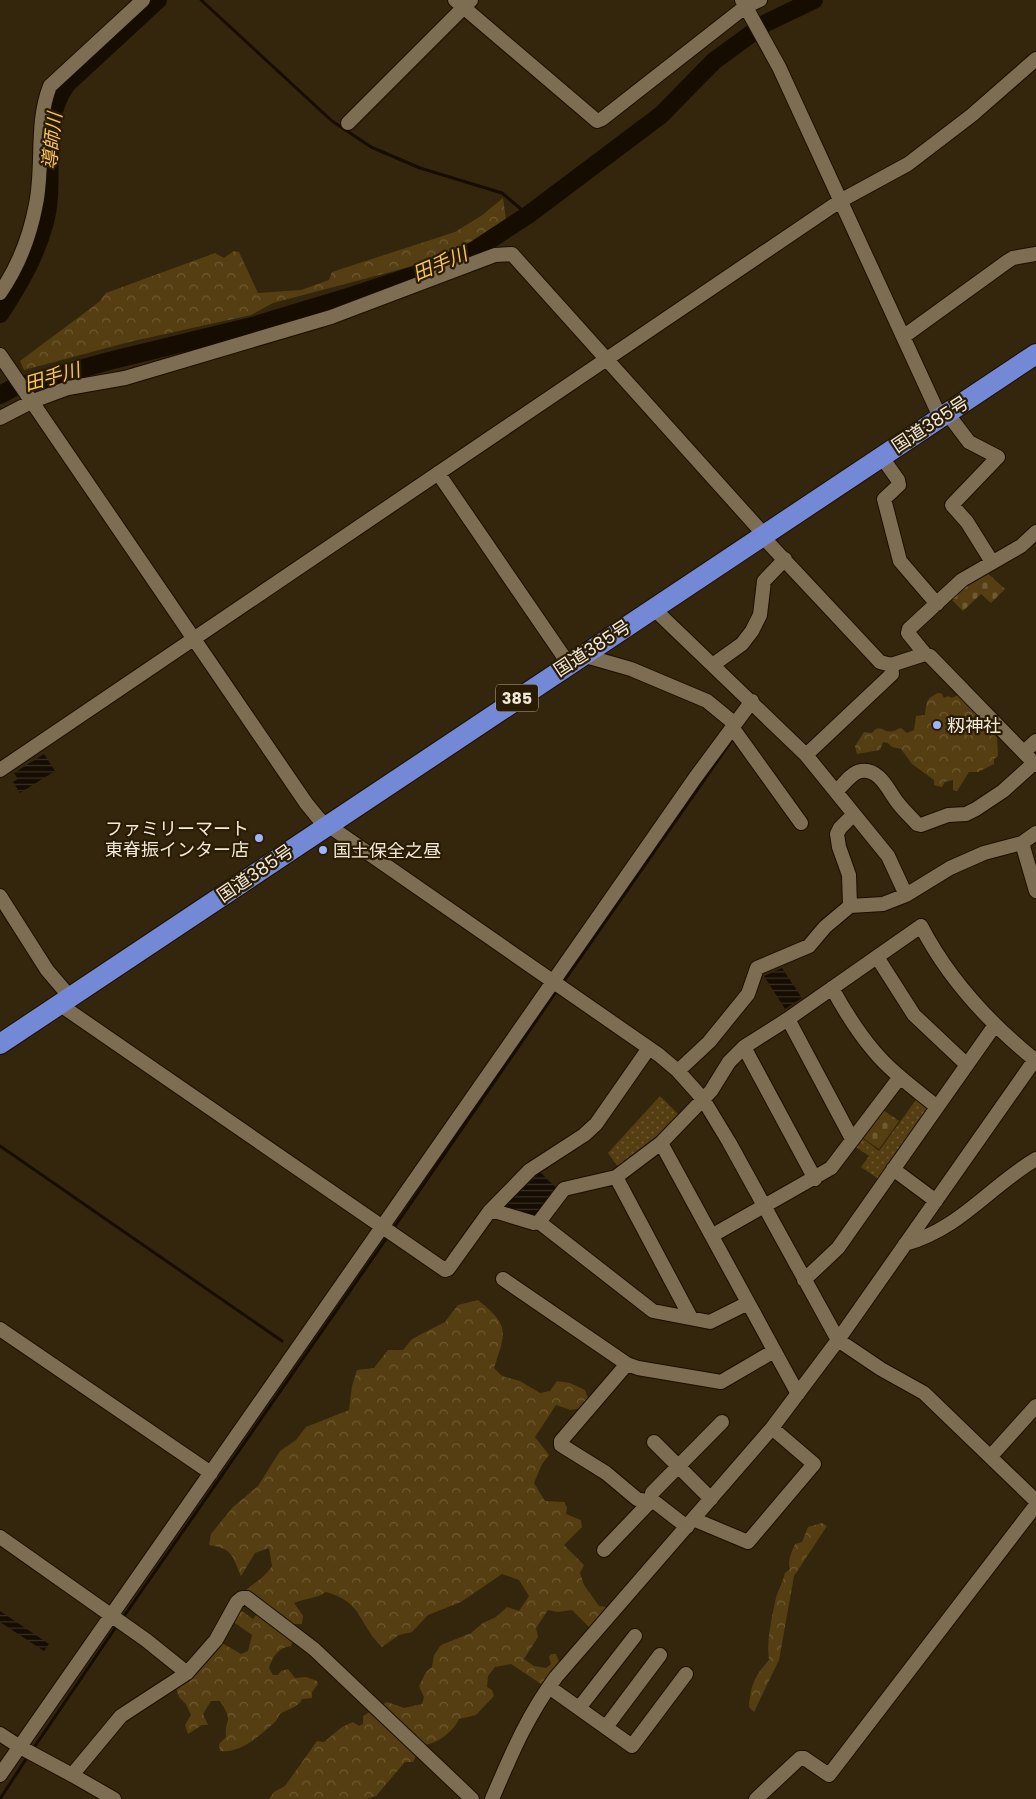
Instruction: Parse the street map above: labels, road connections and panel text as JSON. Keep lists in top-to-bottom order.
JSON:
{
  "streets": {
    "highway": ["国道385号", "385"]
  },
  "water": ["導師川", "田手川"],
  "places": ["籾神社", "ファミリーマート 東脊振インター店", "国土保全之昼"]
}
